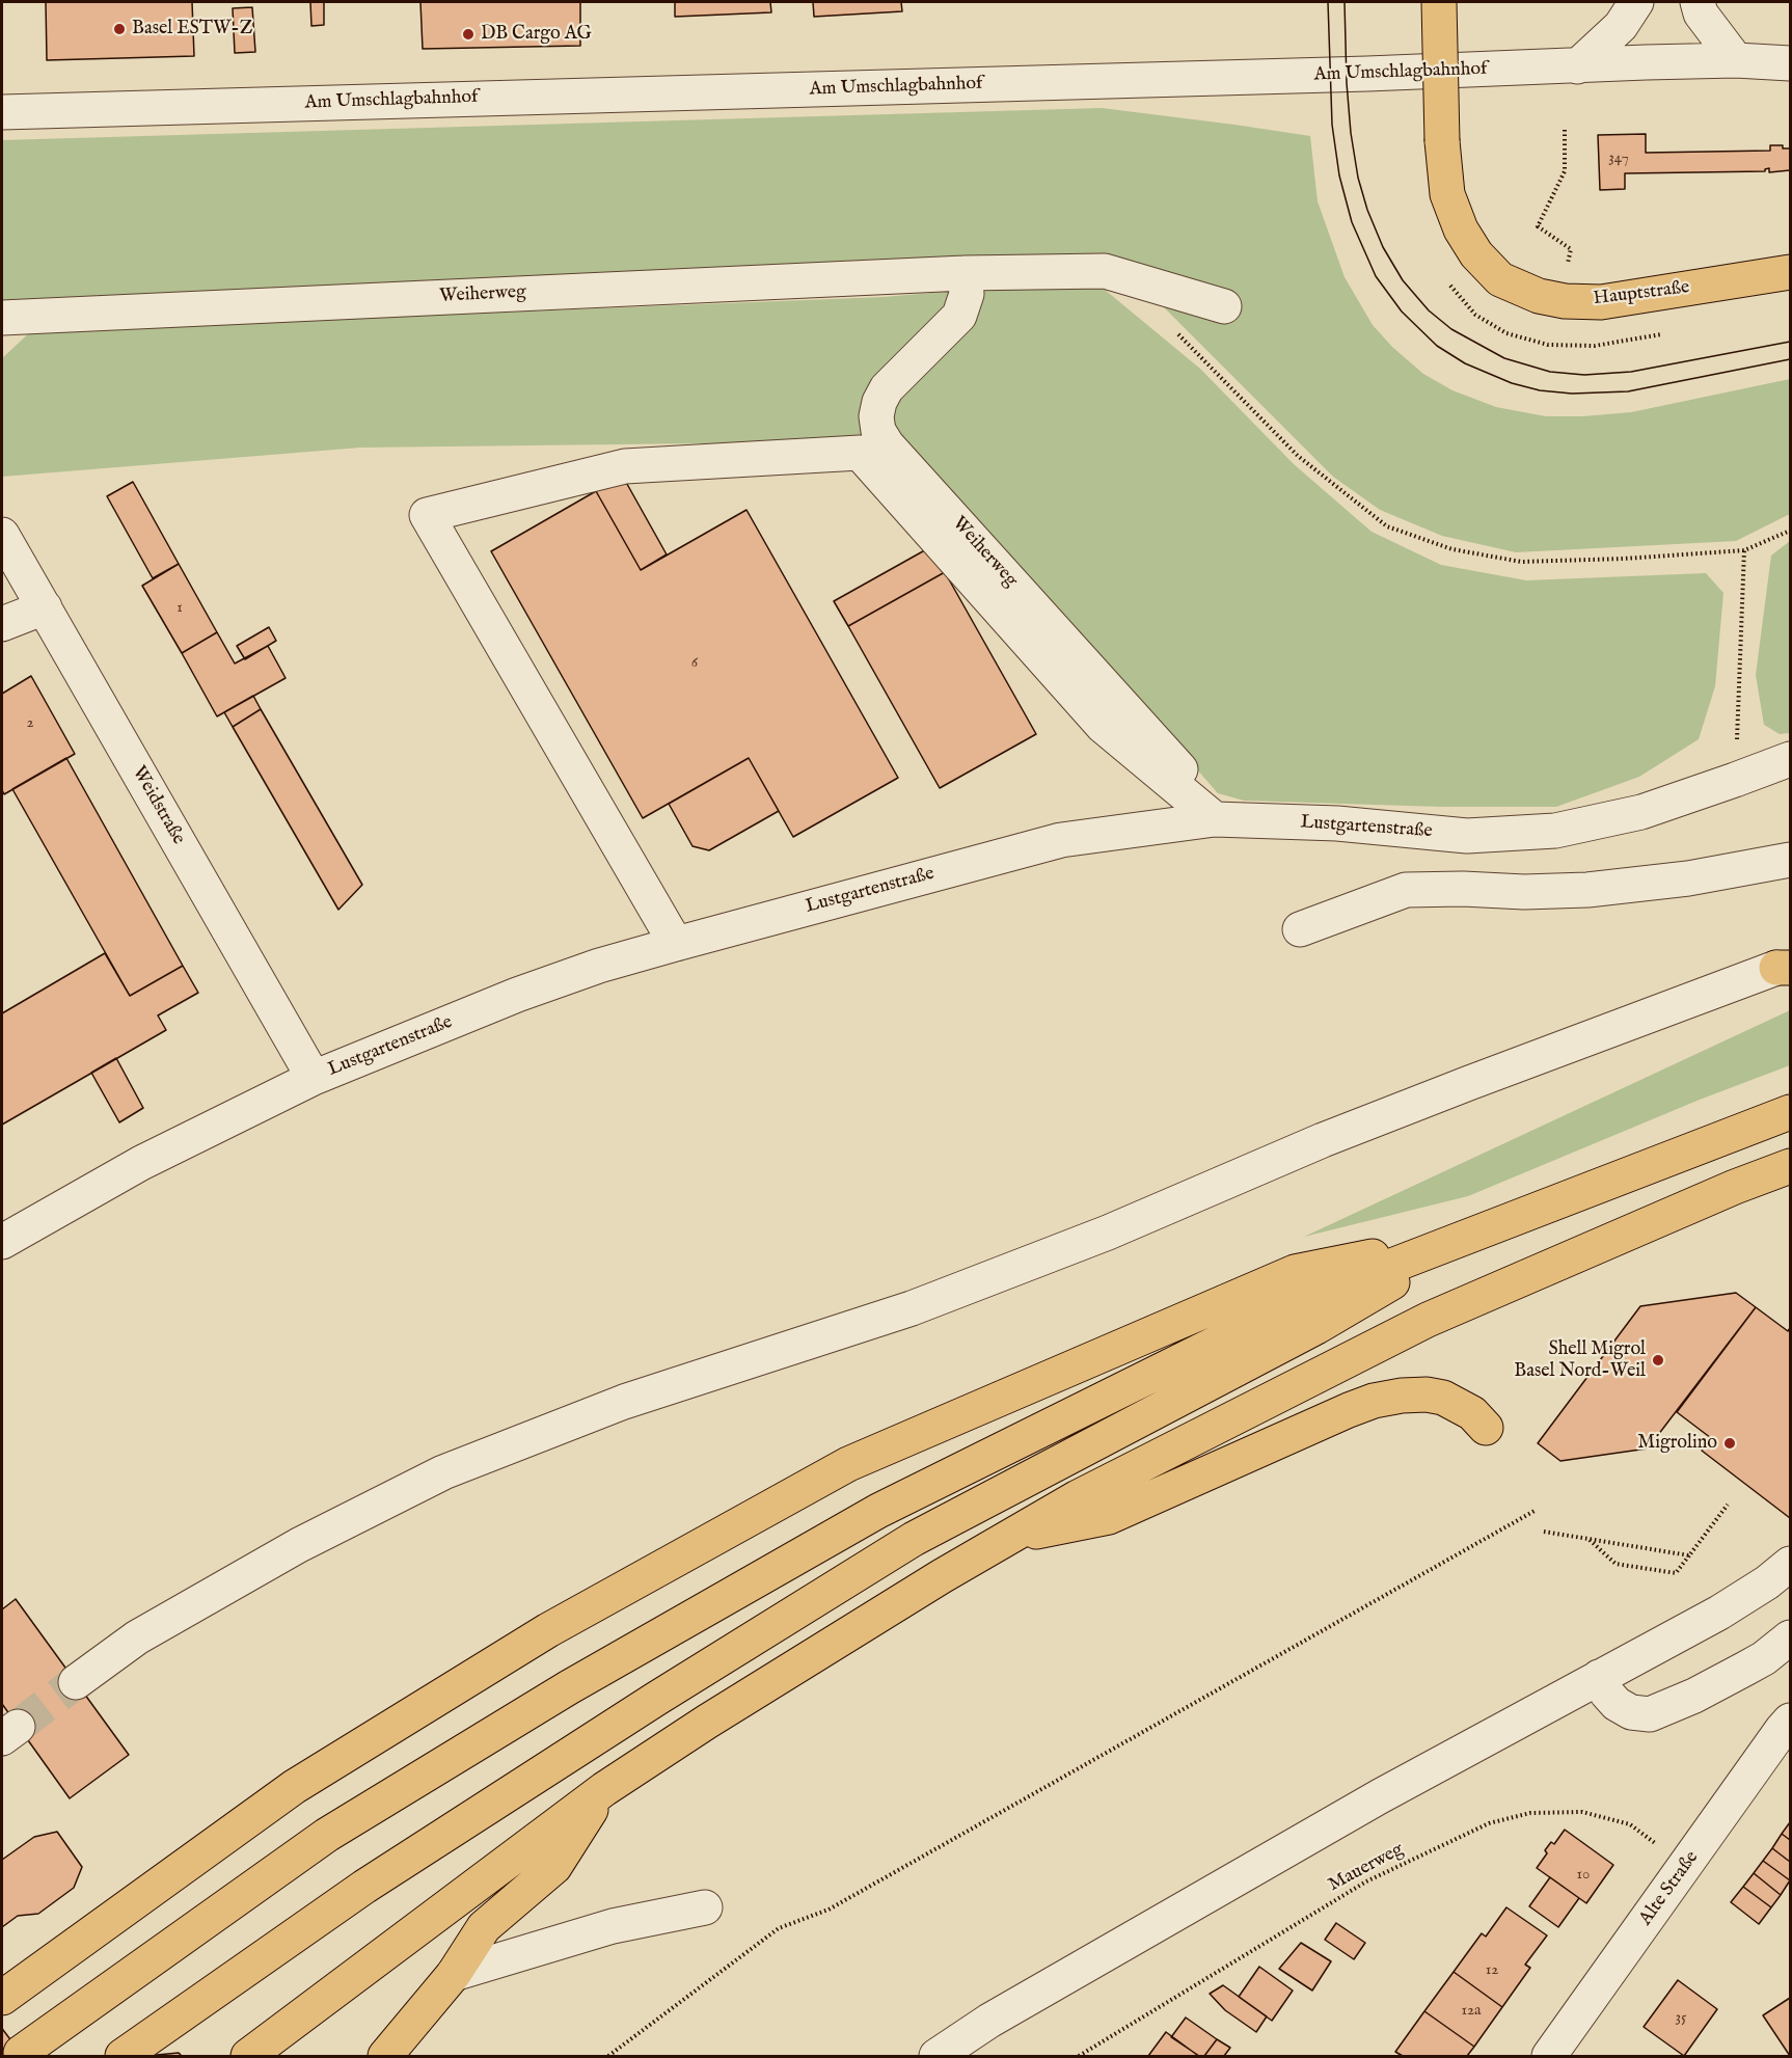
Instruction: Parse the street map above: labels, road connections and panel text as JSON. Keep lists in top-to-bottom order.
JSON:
{
  "streets": {
    "main road": ["Hauptstraße"],
    "street": [
      "Am Umschlagbahnhof",
      "Weiherweg",
      "Weidstraße",
      "Lustgartenstraße",
      "Alte Straße"
    ],
    "path": ["Mauerweg"]
  },
  "crossings": [
    ["Weiherweg", "Lustgartenstraße"],
    ["Weidstraße", "Lustgartenstraße"],
    ["Mauerweg", "Alte Straße"]
  ],
  "places": [
    "Basel ESTW-Z",
    "DB Cargo AG",
    "Shell Migrol Basel Nord-Weil",
    "Migrolino"
  ],
  "house_numbers": [
    "347",
    "1",
    "6",
    "2",
    "10",
    "12",
    "12a",
    "35"
  ]
}
